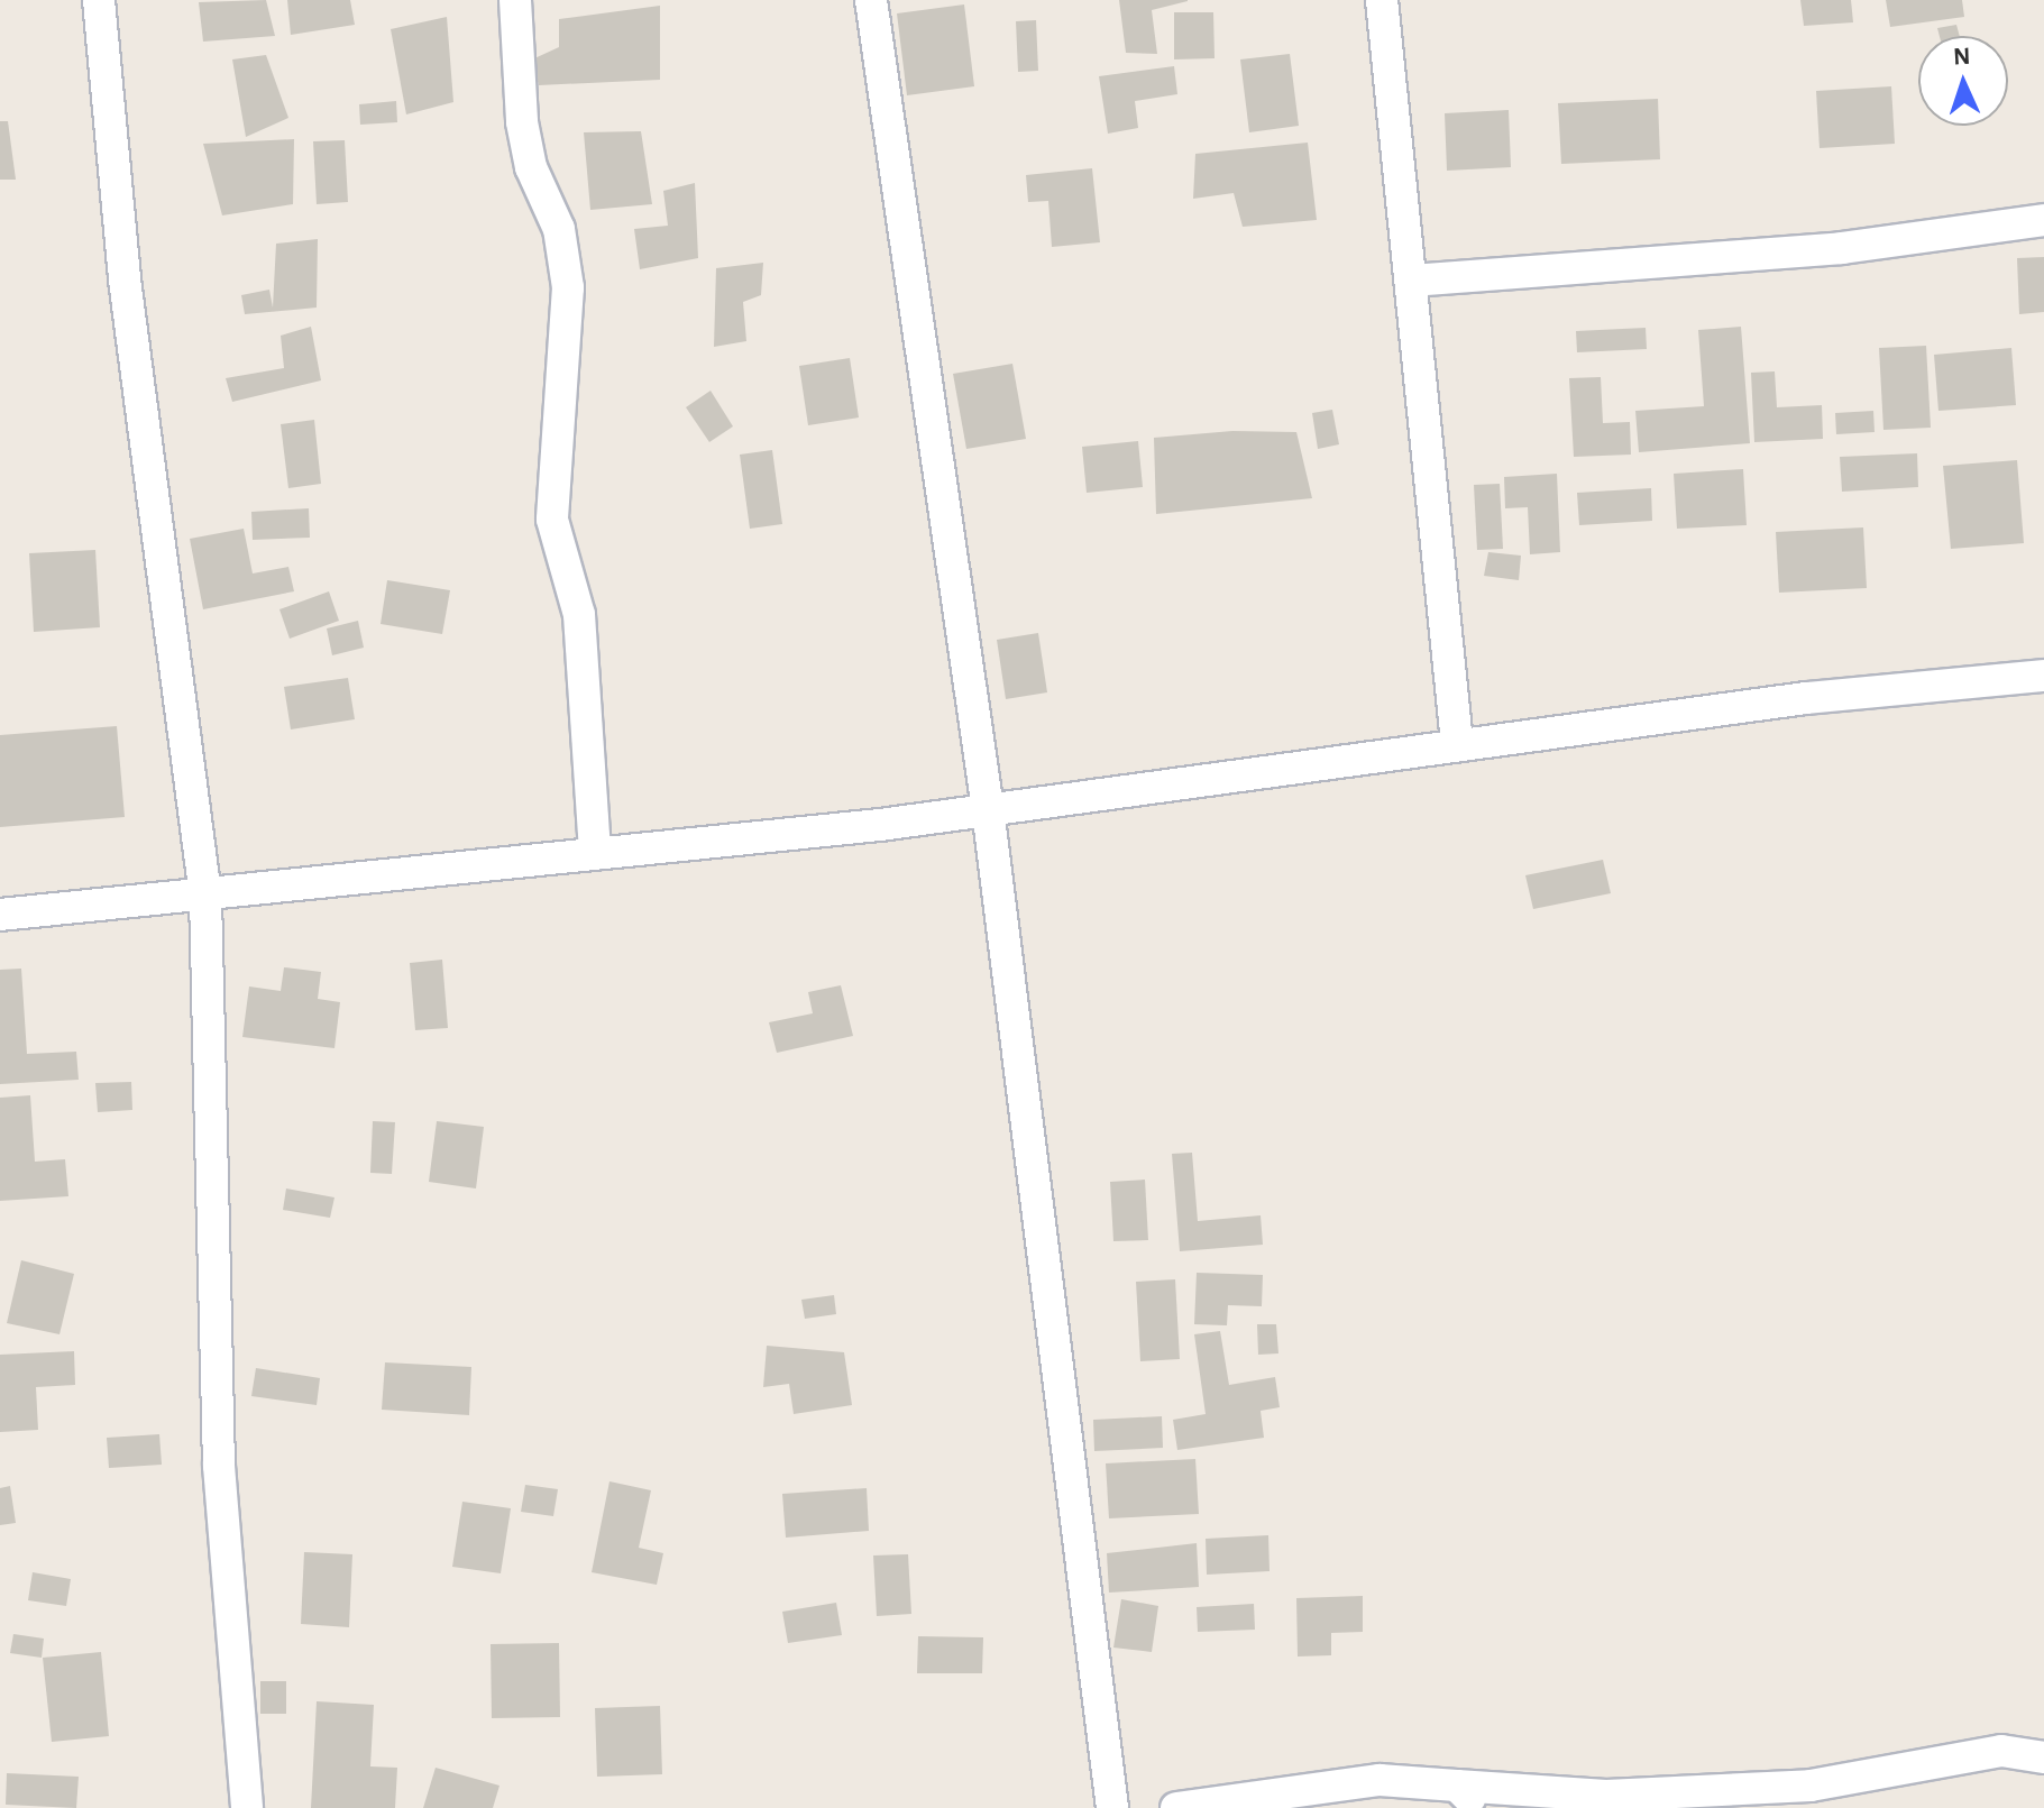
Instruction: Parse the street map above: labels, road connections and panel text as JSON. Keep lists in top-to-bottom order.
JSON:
{
  "north": "top"
}
